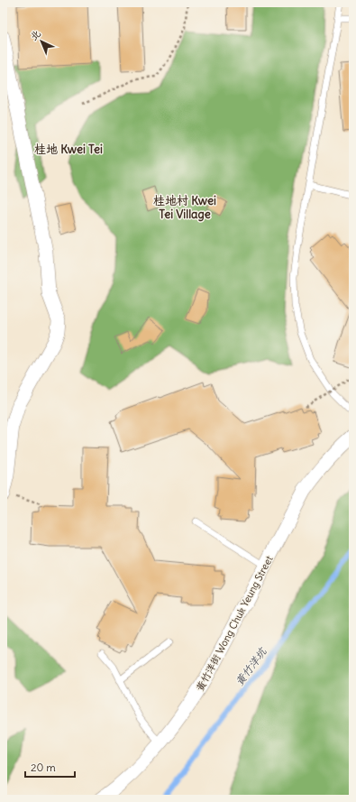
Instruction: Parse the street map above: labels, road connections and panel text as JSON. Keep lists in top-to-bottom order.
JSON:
{
  "streets": {
    "street": ["黃竹洋街 Wong Chuk Yeung Street"]
  },
  "districts": ["桂地 Kwei Tei", "桂地村 Kwei Tei Village"],
  "water": ["黃竹洋坑"],
  "scale_bar": "20 m",
  "north": "top left"
}
